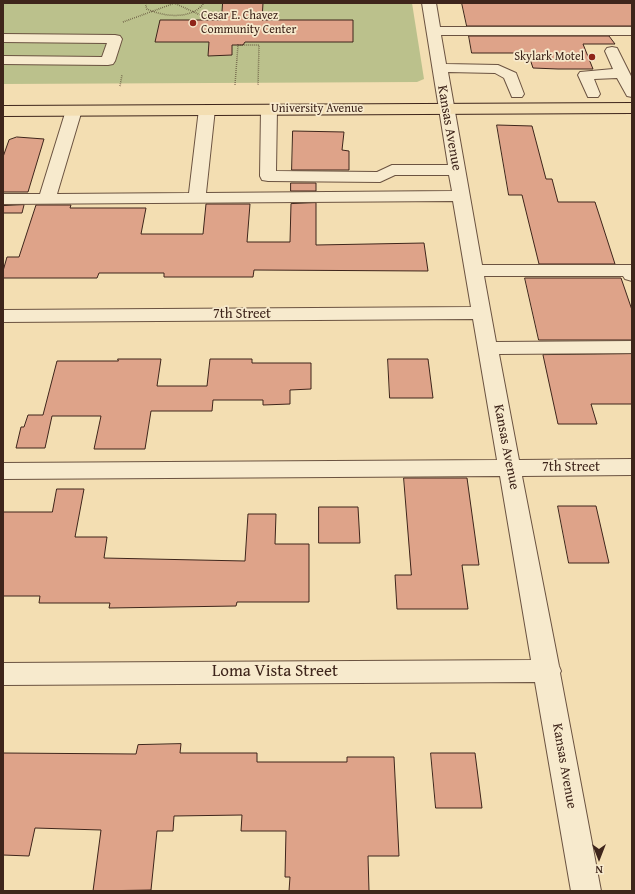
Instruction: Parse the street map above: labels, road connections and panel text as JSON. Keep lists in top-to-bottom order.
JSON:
{
  "streets": {
    "main road": ["University Avenue"],
    "street": ["Kansas Avenue", "7th Street", "Loma Vista Street"]
  },
  "crossings": [
    ["University Avenue", "Kansas Avenue"],
    ["Kansas Avenue", "7th Street"],
    ["Kansas Avenue", "Loma Vista Street"]
  ],
  "places": ["Cesar E. Chavez Community Center", "Skylark Motel"],
  "north": "bottom"
}
